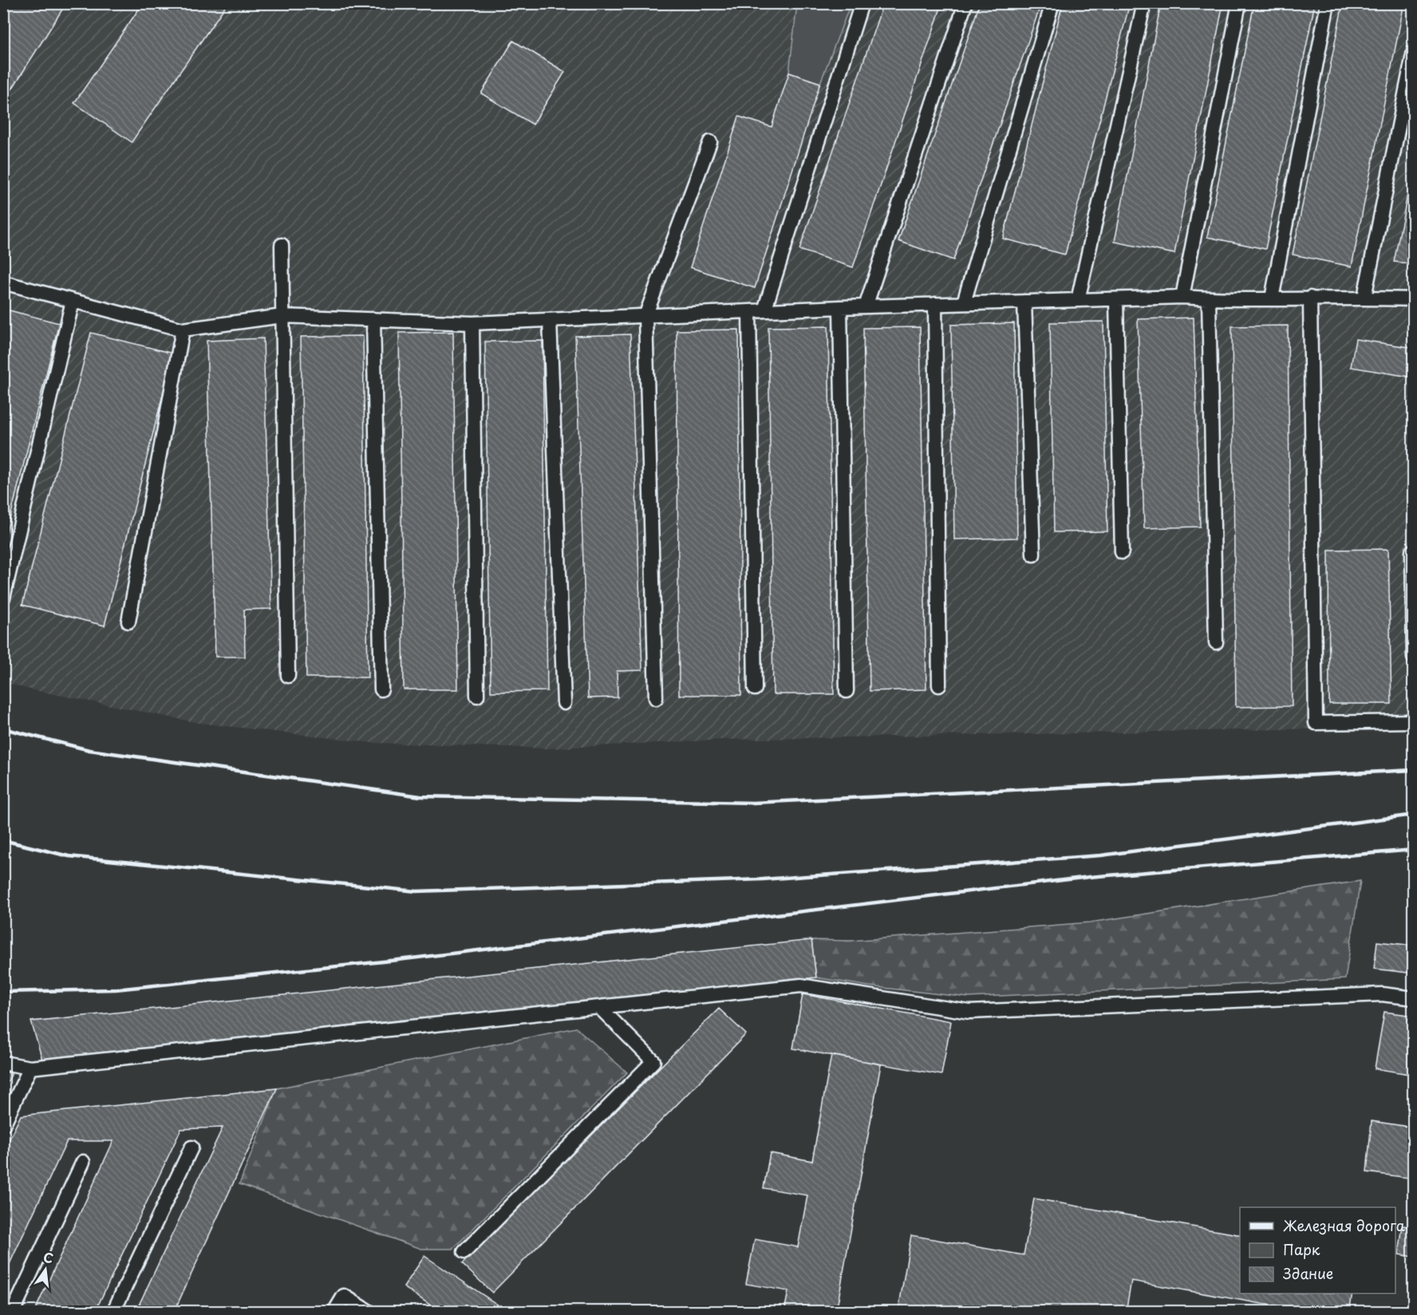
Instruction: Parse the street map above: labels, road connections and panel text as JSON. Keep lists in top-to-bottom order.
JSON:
{
  "legend": ["Железная дорога", "Парк", "Здание"],
  "north": "top"
}
